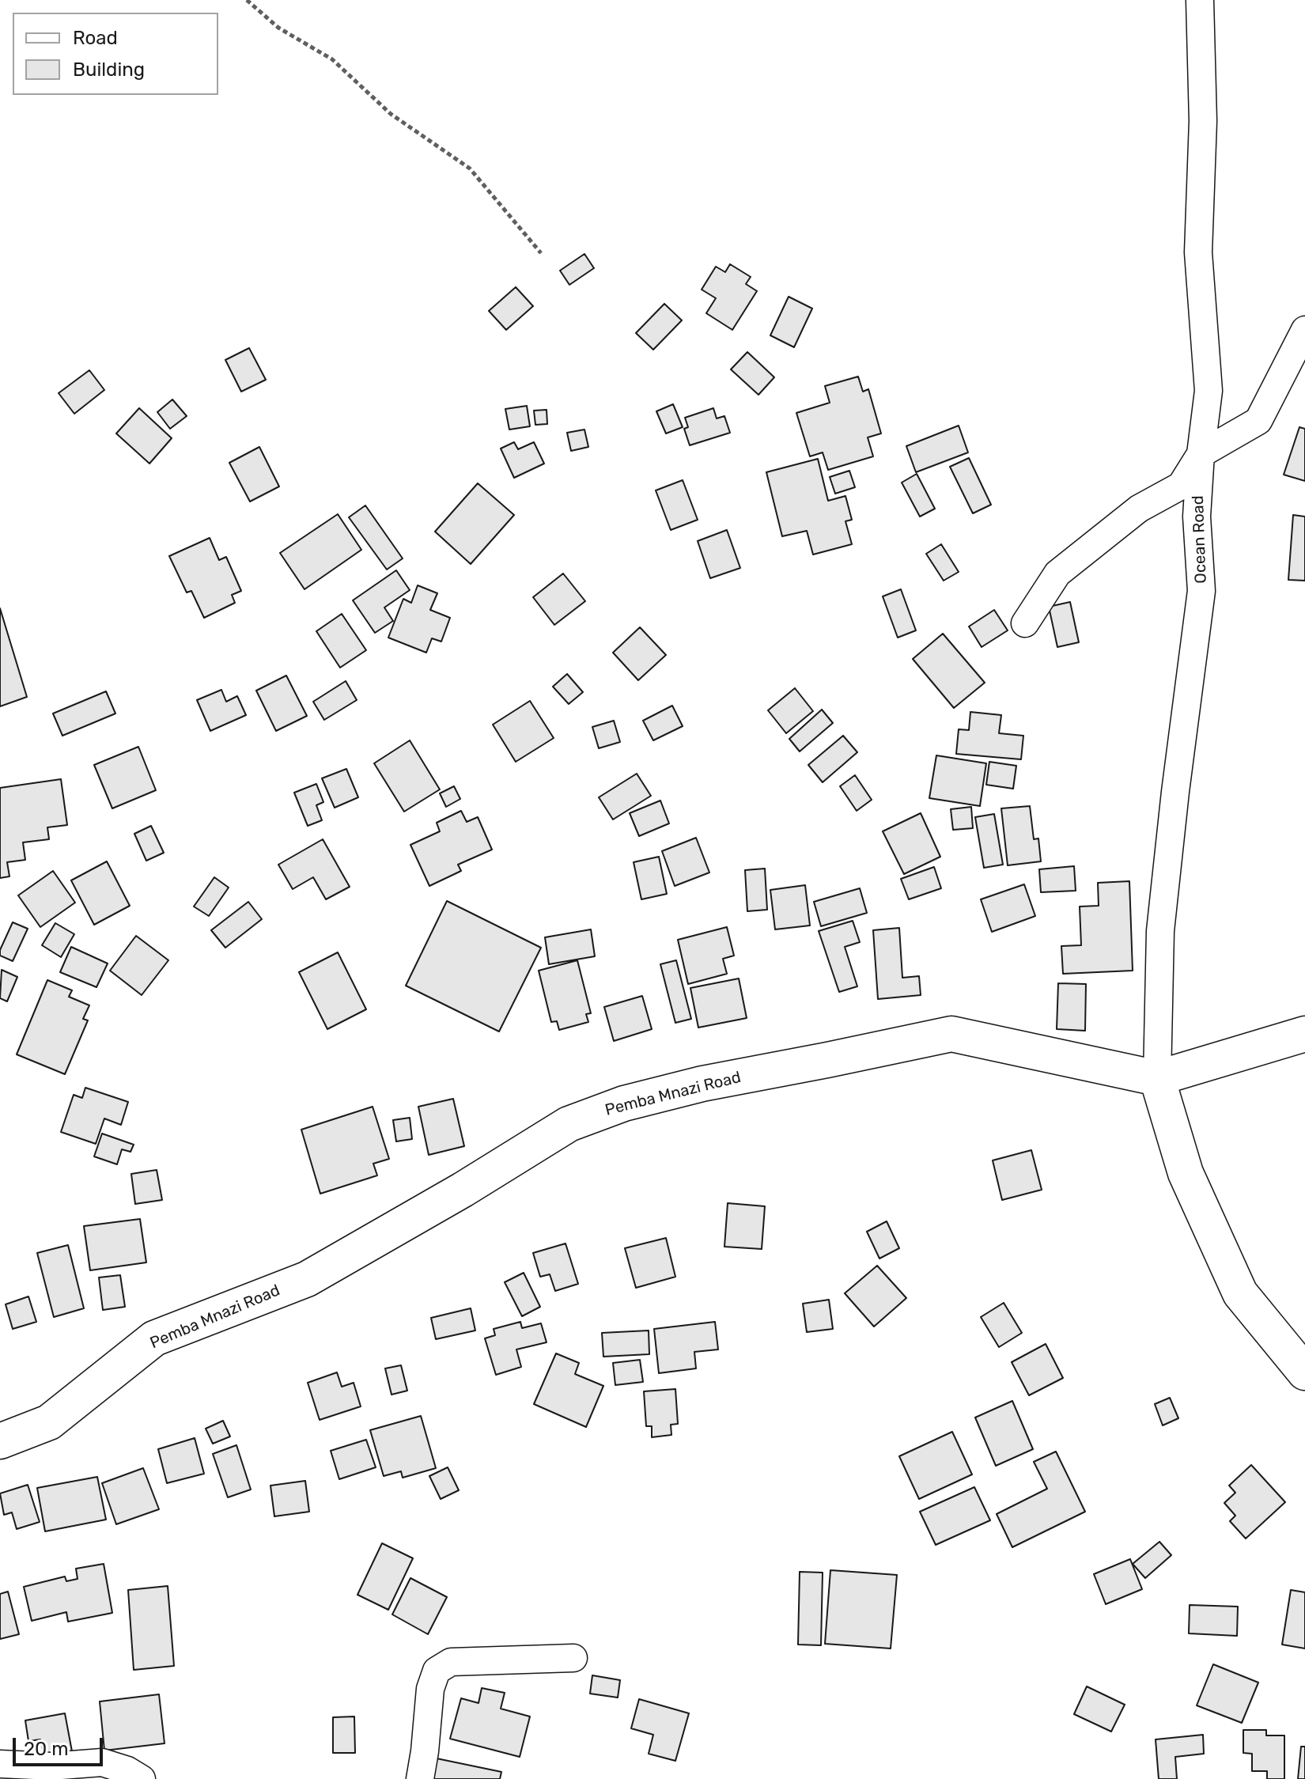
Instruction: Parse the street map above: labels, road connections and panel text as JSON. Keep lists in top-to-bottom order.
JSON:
{
  "streets": {
    "main road": ["Pemba Mnazi Road"],
    "street": ["Ocean Road"]
  },
  "crossings": [
    ["Ocean Road", "Pemba Mnazi Road"]
  ],
  "legend": ["Road", "Building"],
  "scale_bar": "20 m"
}
